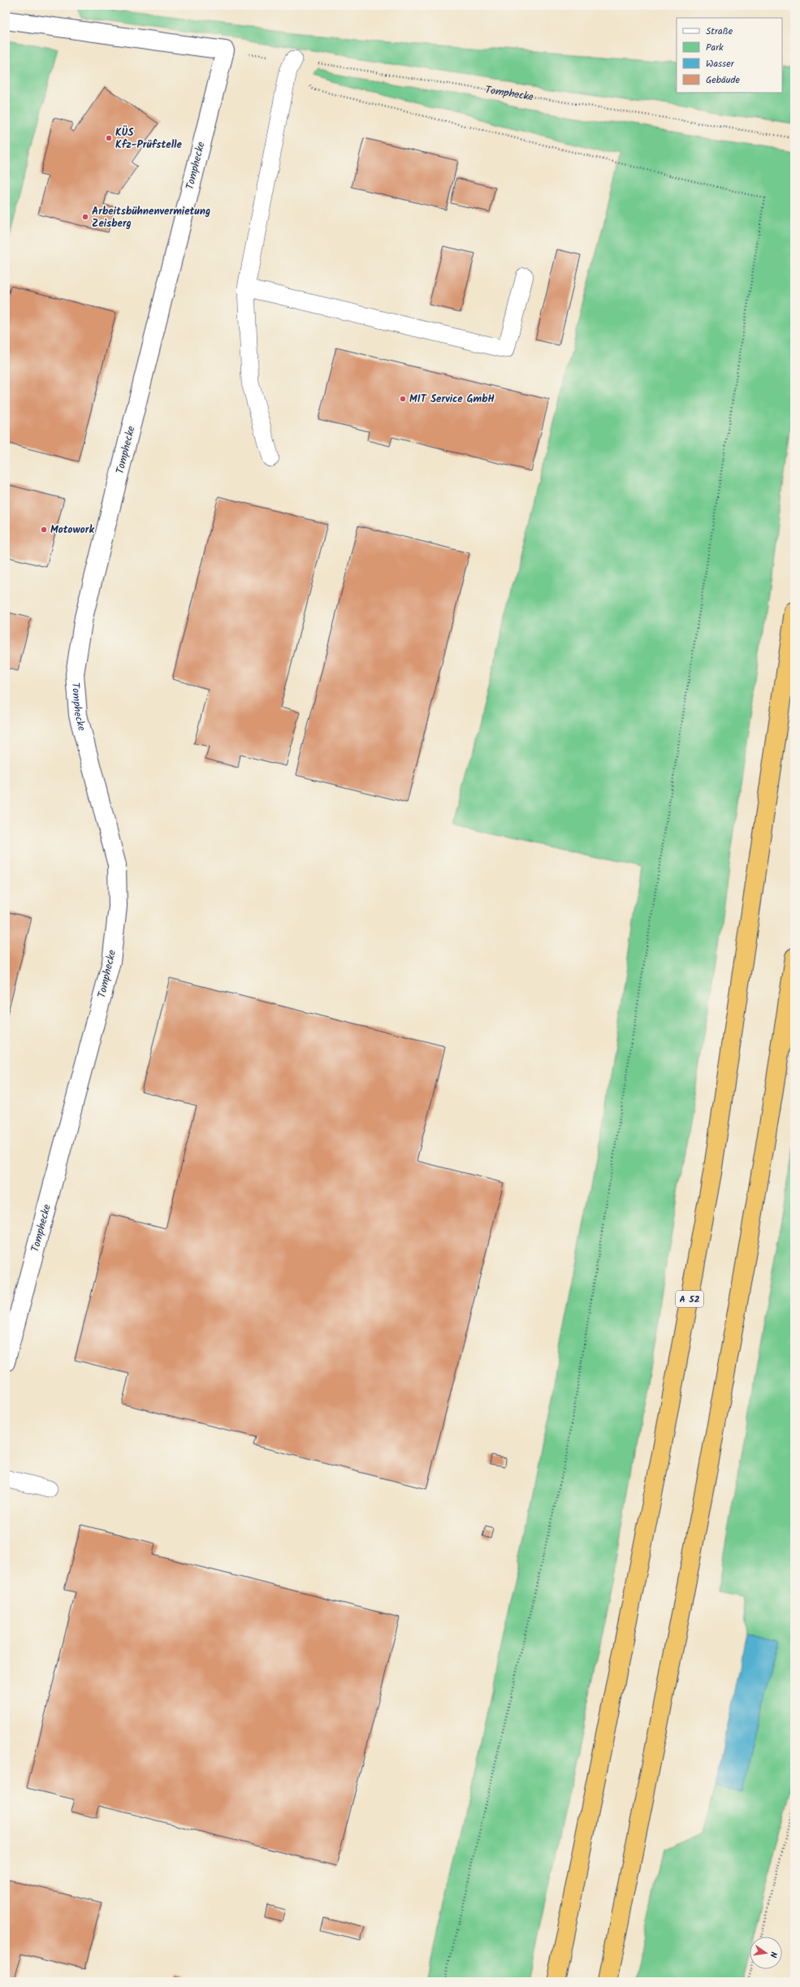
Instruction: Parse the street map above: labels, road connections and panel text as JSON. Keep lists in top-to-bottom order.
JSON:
{
  "streets": {
    "highway": ["A 52"],
    "street": ["Tomphecke"]
  },
  "places": [
    "KÜS Kfz-Prüfstelle",
    "Arbeitsbühnenvermietung Zeisberg",
    "MIT Service GmbH",
    "Motowork"
  ],
  "legend": [
    "Straße",
    "Park",
    "Wasser",
    "Gebäude"
  ],
  "north": "right"
}
